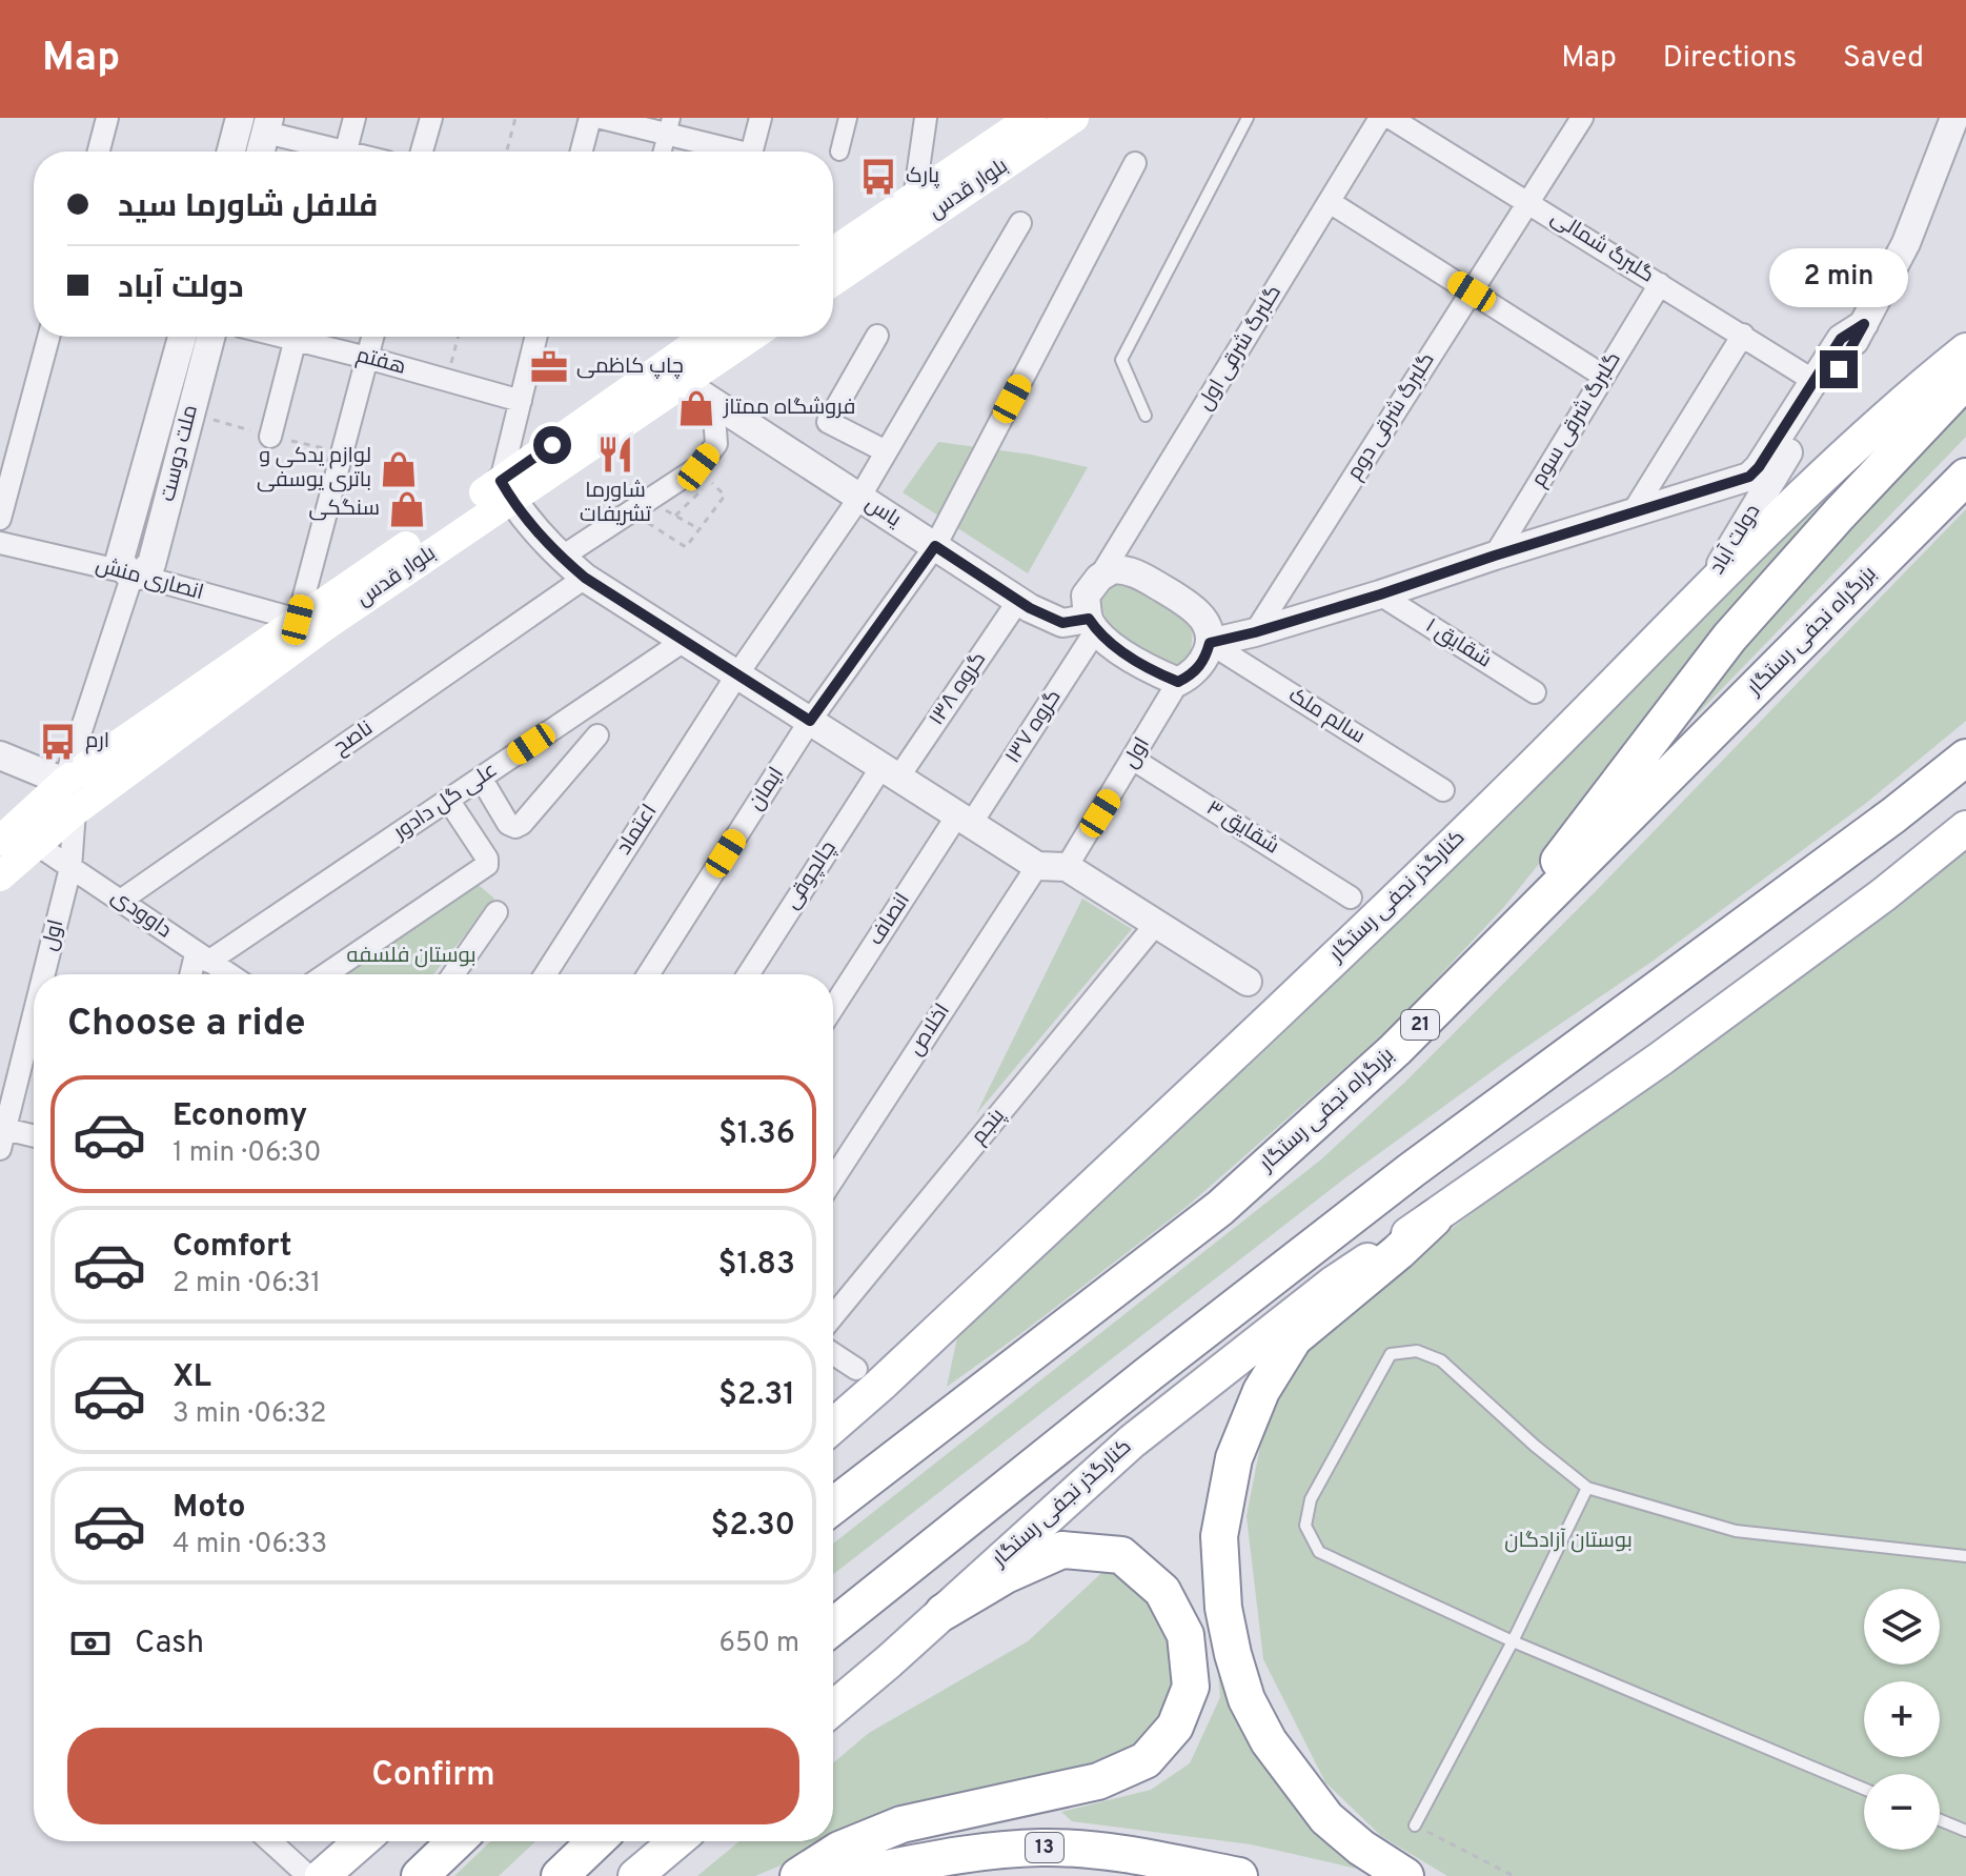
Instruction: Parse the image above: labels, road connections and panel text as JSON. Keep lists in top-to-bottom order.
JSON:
{
  "streets": {
    "highway": ["بزرگراه نجفی رستگار", "21", "13"],
    "main road": ["بلوار قدس", "کنارگذر نجفی رستگار"],
    "street": [
      "گلبرگ شمالی",
      "گلبرگ شرقی اول",
      "هفتم",
      "گلبرگ شرقی دوم",
      "گلبرگ شرقی سوم",
      "ملت دوست",
      "یاس",
      "دولت آباد",
      "انصاری منش",
      "شقایق ۱",
      "گروه ۱۳۸",
      "سالم ملک",
      "گروه ۱۳۷",
      "ناصح",
      "اول",
      "ایمان",
      "علی گل دادور",
      "شقایق ۳",
      "اعتماد",
      "چالچوقی",
      "داوودی",
      "انصاف",
      "اخلاص",
      "پنجم"
    ]
  },
  "crossings": [
    ["بلوار قدس", "یاس"],
    ["بلوار قدس", "انصاری منش"],
    ["بلوار قدس", "اول"],
    ["بلوار قدس", "داوودی"],
    ["گلبرگ شمالی", "گلبرگ شرقی دوم"],
    ["گلبرگ شمالی", "گلبرگ شرقی سوم"],
    ["ملت دوست", "انصاری منش"],
    ["یاس", "گروه ۱۳۸"],
    ["یاس", "گروه ۱۳۷"],
    ["یاس", "ایمان"],
    ["دولت آباد", "کنارگذر نجفی رستگار"],
    ["گروه ۱۳۸", "چالچوقی"],
    ["گروه ۱۳۷", "انصاف"],
    ["ناصح", "داوودی"],
    ["اول", "شقایق ۳"],
    ["اول", "داوودی"],
    ["علی گل دادور", "داوودی"]
  ],
  "parks": ["بوستان فلسفه", "بوستان آزادگان"],
  "places": {
    "bus stop": ["پارک", "ارم"],
    "office": ["چاپ كاظمى"],
    "shop": ["فروشگاه ممتاز", "لوازم یدکی و باتری یوسفی", "سنگکی"],
    "restaurant": ["شاورما تشریفات"]
  },
  "page": {
    "header": "Map",
    "nav": ["Map", "Directions", "Saved"],
    "banner": ["فلافل شاورما سید", "دولت آباد"],
    "bubble": "2 min",
    "heading": "Choose a ride",
    "list": [
      {
        "name": "Economy",
        "note": "1 min · 06:30",
        "value": "$1.36"
      },
      {
        "name": "Comfort",
        "note": "2 min · 06:31",
        "value": "$1.83"
      },
      {
        "name": "XL",
        "note": "3 min · 06:32",
        "value": "$2.31"
      },
      {
        "name": "Moto",
        "note": "4 min · 06:33",
        "value": "$2.30"
      }
    ],
    "map_buttons": ["+", "−"],
    "pay": ["Cash", "650 m"],
    "buttons": "Confirm"
  }
}
